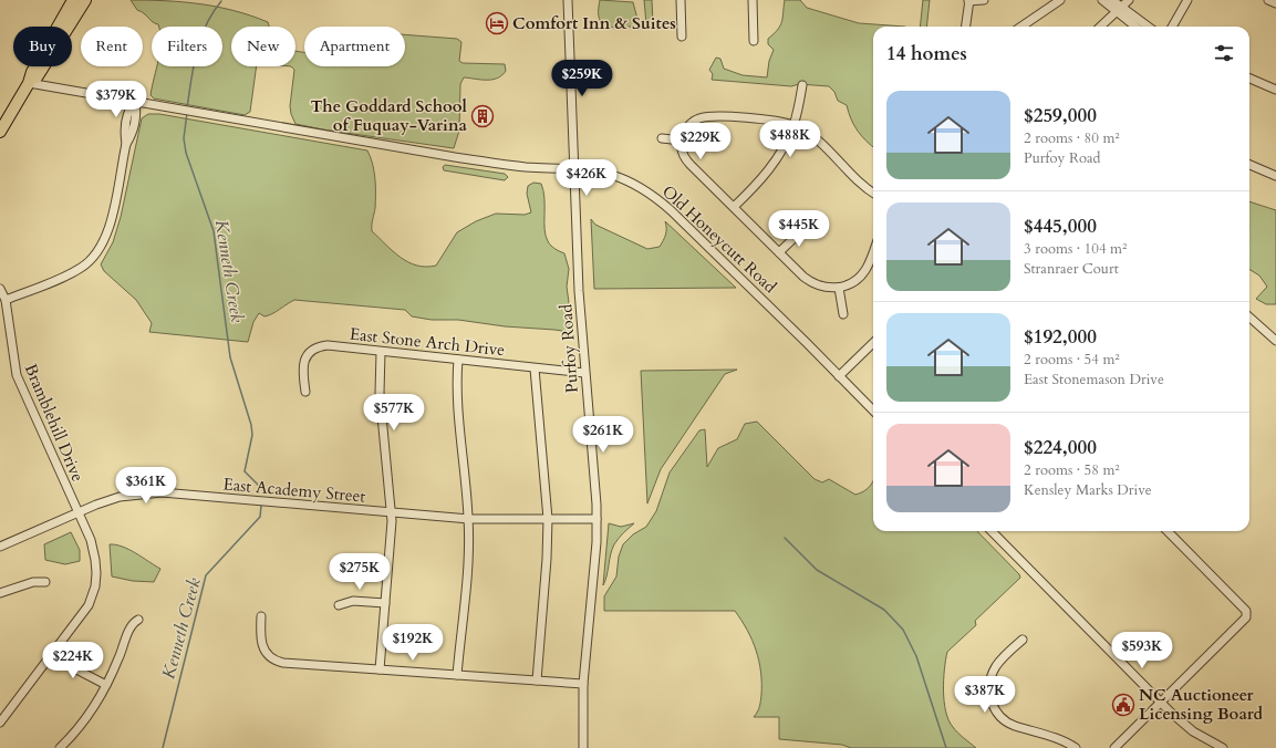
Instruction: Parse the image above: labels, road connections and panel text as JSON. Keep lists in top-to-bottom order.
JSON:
{
  "streets": {
    "street": [
      "Old Honeycutt Road",
      "East Stone Arch Drive",
      "Purfoy Road",
      "Bramblehill Drive",
      "East Academy Street"
    ]
  },
  "crossings": [
    ["Old Honeycutt Road", "Purfoy Road"],
    ["East Stone Arch Drive", "Purfoy Road"],
    ["Purfoy Road", "East Academy Street"],
    ["Bramblehill Drive", "East Academy Street"]
  ],
  "water": ["Kenneth Creek"],
  "places": {
    "hotel": ["Comfort Inn & Suites"],
    "building": ["The Goddard School of Fuquay-Varina"],
    "public building": ["NC Auctioneer Licensing Board"]
  },
  "page": {
    "chip": [
      "Buy",
      "Rent",
      "Filters",
      "New",
      "Apartment"
    ],
    "heading": "14 homes",
    "price": [
      "$259K",
      "$379K",
      "$488K",
      "$229K",
      "$426K",
      "$445K",
      "$577K",
      "$261K",
      "$361K",
      "$275K",
      "$192K",
      "$593K",
      "$224K",
      "$387K"
    ],
    "list": [
      {
        "name": "$259,000",
        "note": "2 rooms · 80 m² · Purfoy Road"
      },
      {
        "name": "$445,000",
        "note": "3 rooms · 104 m² · Stranraer Court"
      },
      {
        "name": "$192,000",
        "note": "2 rooms · 54 m² · East Stonemason Drive"
      },
      {
        "name": "$224,000",
        "note": "2 rooms · 58 m² · Kensley Marks Drive"
      }
    ]
  }
}
